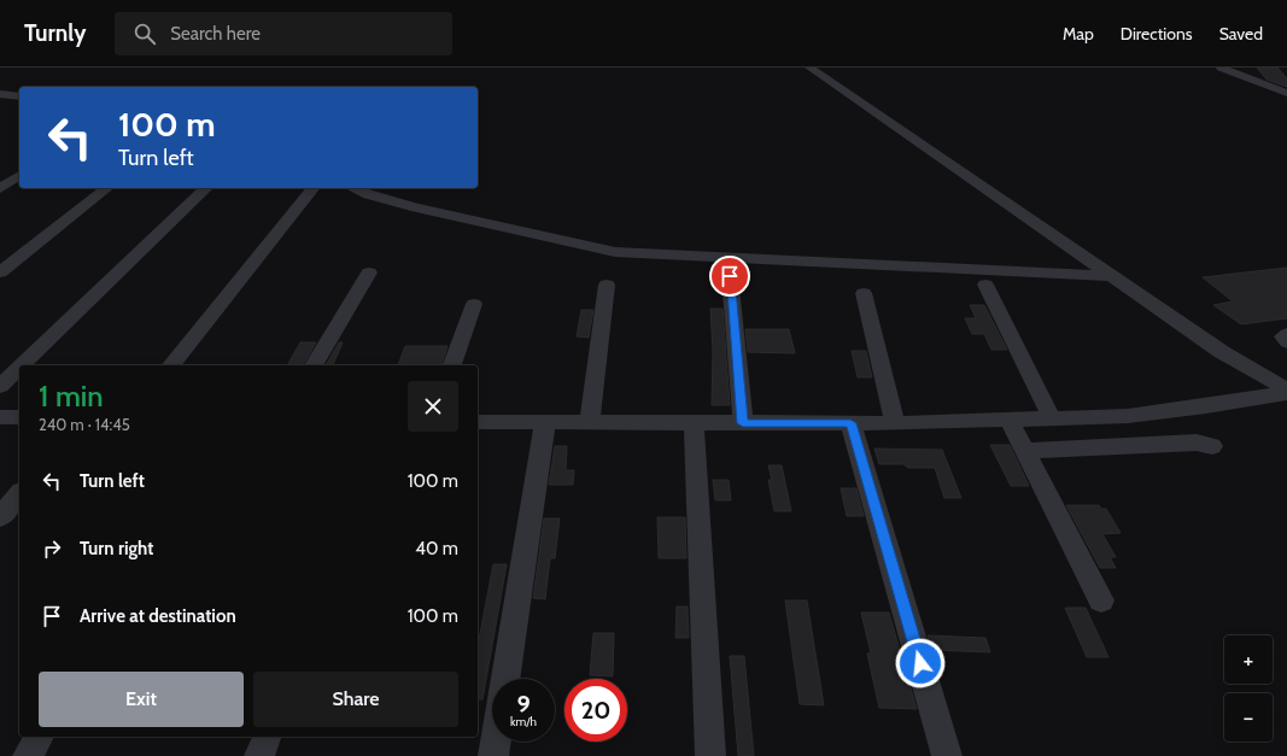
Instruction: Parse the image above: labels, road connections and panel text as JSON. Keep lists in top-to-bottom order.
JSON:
{
  "page": {
    "header": "Turnly",
    "search": "Search here",
    "nav": ["Map", "Directions", "Saved"],
    "turn": ["100 m", "Turn left"],
    "heading": ["1 min", "240 m · 14:45"],
    "list": [
      {
        "name": "Turn left",
        "value": "100 m"
      },
      {
        "name": "Turn right",
        "value": "40 m"
      },
      {
        "name": "Arrive at destination",
        "value": "100 m"
      }
    ],
    "map_buttons": ["+", "−"],
    "buttons": ["Exit", "Share"],
    "speed": "9 km/h",
    "limit": "20"
  }
}
